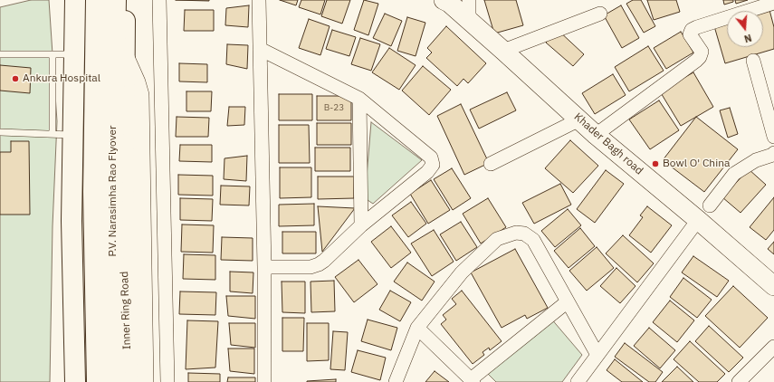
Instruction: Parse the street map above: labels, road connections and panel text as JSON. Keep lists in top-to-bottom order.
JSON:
{
  "streets": {
    "main road": ["P.V. Narasimha Rao Flyover", "Inner Ring Road"],
    "street": ["Khader Bagh road"]
  },
  "places": ["Ankura Hospital", "Bowl O' China"],
  "house_numbers": ["B-23"],
  "north": "bottom"
}
